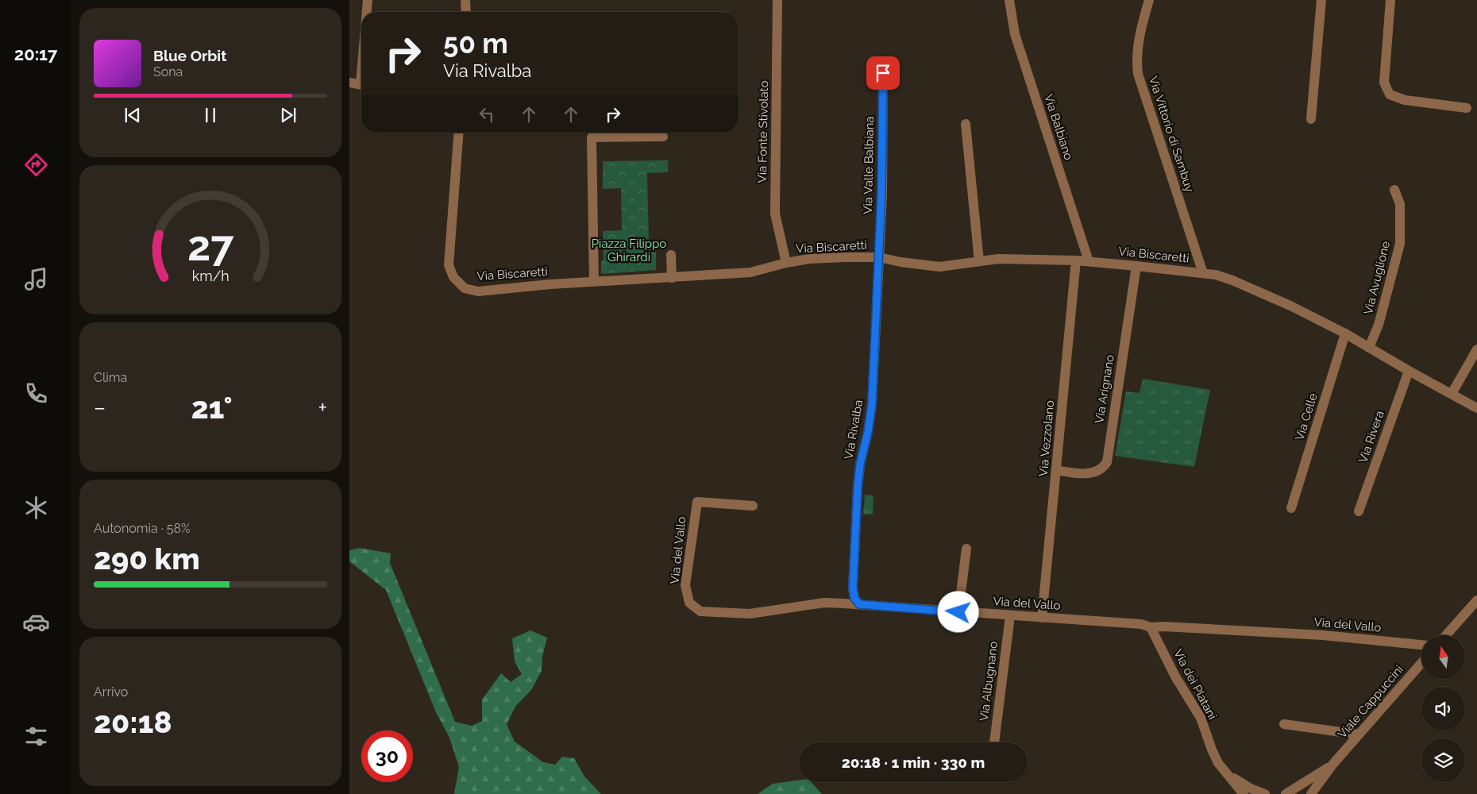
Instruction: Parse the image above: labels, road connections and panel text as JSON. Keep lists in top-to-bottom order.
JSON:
{
  "streets": {
    "street": [
      "Via Balbiano",
      "Via Fonte Stivolato",
      "Via Vittorio di Sambuy",
      "Via Valle Balbiana",
      "Via Biscaretti",
      "Via Avuglione",
      "Via Arignano",
      "Via Celle",
      "Via Rivalba",
      "Via Rivera",
      "Via Vezzolano",
      "Via del Vallo",
      "Via Albugnano",
      "Via dei Platani",
      "Viale Cappuccini"
    ]
  },
  "crossings": [
    ["Via Balbiano", "Via Biscaretti"],
    ["Via Fonte Stivolato", "Via Biscaretti"],
    ["Via Vittorio di Sambuy", "Via Biscaretti"],
    ["Via Valle Balbiana", "Via Biscaretti"],
    ["Via Valle Balbiana", "Via Rivalba"],
    ["Via Biscaretti", "Via Avuglione"],
    ["Via Biscaretti", "Via Arignano"],
    ["Via Biscaretti", "Via Celle"],
    ["Via Biscaretti", "Via Rivalba"],
    ["Via Biscaretti", "Via Rivera"],
    ["Via Biscaretti", "Via Vezzolano"],
    ["Via Arignano", "Via Vezzolano"],
    ["Via Rivalba", "Via del Vallo"],
    ["Via Vezzolano", "Via del Vallo"],
    ["Via del Vallo", "Via Albugnano"],
    ["Via del Vallo", "Via dei Platani"]
  ],
  "parks": ["Piazza Filippo Ghirardi"],
  "north": "top",
  "page": {
    "tabs": "20:17",
    "turn": ["50 m", "Via Rivalba"],
    "song": ["Blue Orbit", "Sona"],
    "tile": [
      "Clima",
      ["Autonomia · 58%", "290 km"],
      ["Arrivo", "20:18"]
    ],
    "heat": ["−", "21°", "+"],
    "limit": "30",
    "trip": "20:18 · 1 min · 330 m",
    "gauge": ["27", "km/h"]
  }
}
